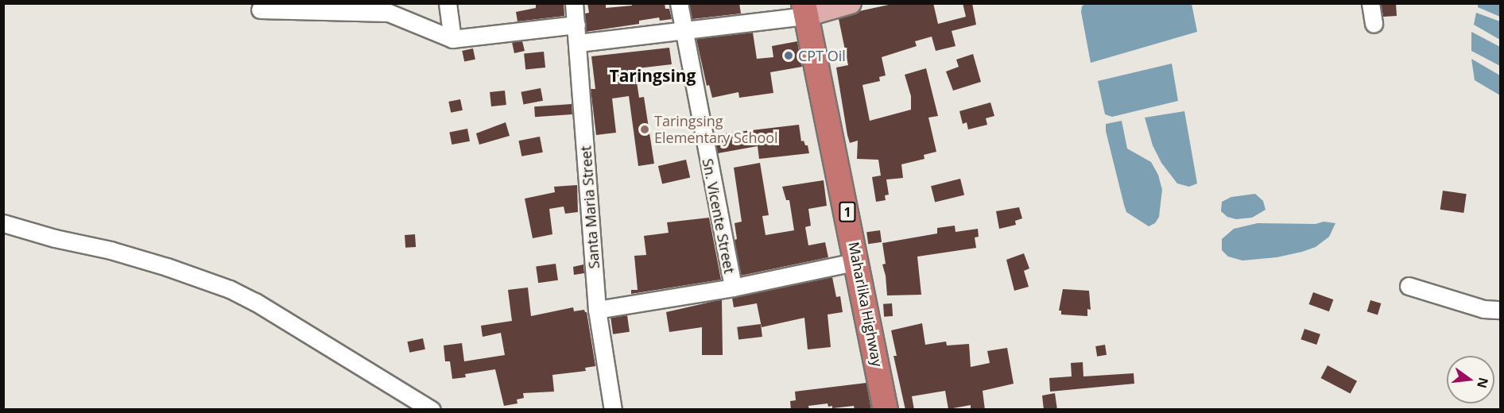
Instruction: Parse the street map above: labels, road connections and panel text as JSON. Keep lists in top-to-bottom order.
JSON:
{
  "streets": {
    "highway": ["1", "Maharlika Highway"],
    "street": ["Santa Maria Street", "Sn. Vicente Street"]
  },
  "districts": ["Taringsing"],
  "places": ["CPT Oil", "Taringsing Elementary School"],
  "north": "right"
}
